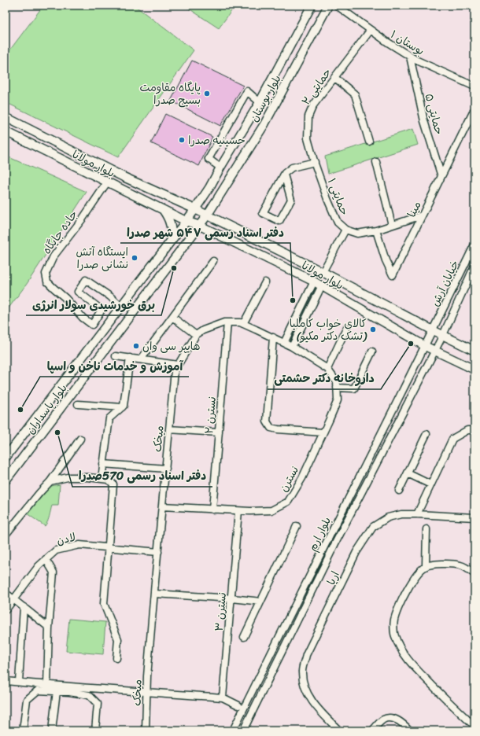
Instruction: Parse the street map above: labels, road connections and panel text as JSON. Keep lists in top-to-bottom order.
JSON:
{
  "streets": {
    "main road": ["بلوار بوستان", "بلوار مولانا", "بلوار پاسداران"],
    "street": [
      "بوستان ۱",
      "حمایتی ۲",
      "حمایتی ۵",
      "حمایتی ۱",
      "مینا",
      "جاده جایگاه",
      "خیابان آرش",
      "نسترن ۲",
      "میخک",
      "نسترن",
      "بلوار ارم",
      "لادن",
      "اریا",
      "نسترن ۳"
    ]
  },
  "crossings": [
    ["بوستان ۱", "حمایتی ۲"],
    ["بوستان ۱", "حمایتی ۵"],
    ["حمایتی ۲", "حمایتی ۱"],
    ["بلوار بوستان", "بلوار مولانا"],
    ["بلوار بوستان", "بلوار پاسداران"],
    ["حمایتی ۵", "مینا"],
    ["بلوار مولانا", "جاده جایگاه"],
    ["بلوار مولانا", "خیابان آرش"],
    ["بلوار مولانا", "بلوار پاسداران"],
    ["بلوار مولانا", "بلوار ارم"],
    ["حمایتی ۱", "مینا"],
    ["جاده جایگاه", "بلوار پاسداران"],
    ["خیابان آرش", "بلوار ارم"],
    ["نسترن ۲", "نسترن"],
    ["میخک", "نسترن"],
    ["میخک", "لادن"],
    ["نسترن", "نسترن ۳"]
  ],
  "places": [
    "پایگاه مقاومت بسیج صدرا",
    "حسینیه صدرا",
    "ایستگاه آتش نشانی صدرا",
    "برق خورشیدی سولار انرژی",
    "دفتر اسناد رسمی ۵۴۷ شهر صدرا",
    "کالای خواب کاملیا (تشک دکتر مکیو)",
    "داروخانه دکتر حشمتی",
    "هایپر سی وان",
    "آموزش و خدمات ناخن و اسپا",
    "دفتر اسناد رسمی 570صدرا"
  ]
}
